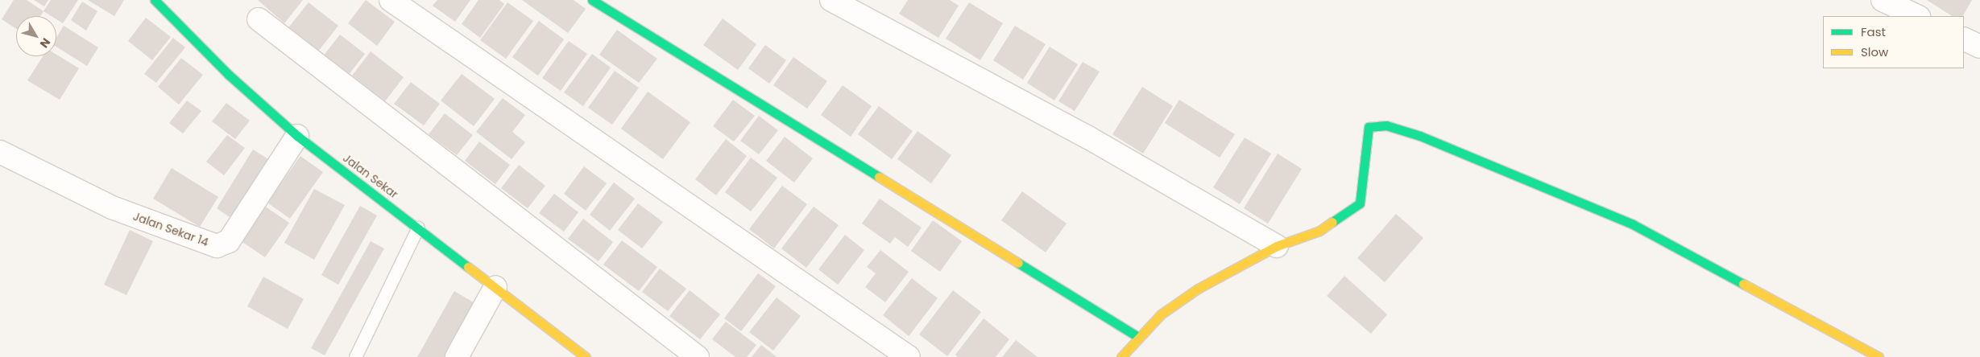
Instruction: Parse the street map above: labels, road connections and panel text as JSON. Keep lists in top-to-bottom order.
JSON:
{
  "streets": {
    "street": ["Jalan Sekar", "Jalan Sekar 14"]
  },
  "crossings": [
    ["Jalan Sekar", "Jalan Sekar 14"]
  ],
  "legend": ["Fast", "Slow"],
  "north": "bottom right"
}
